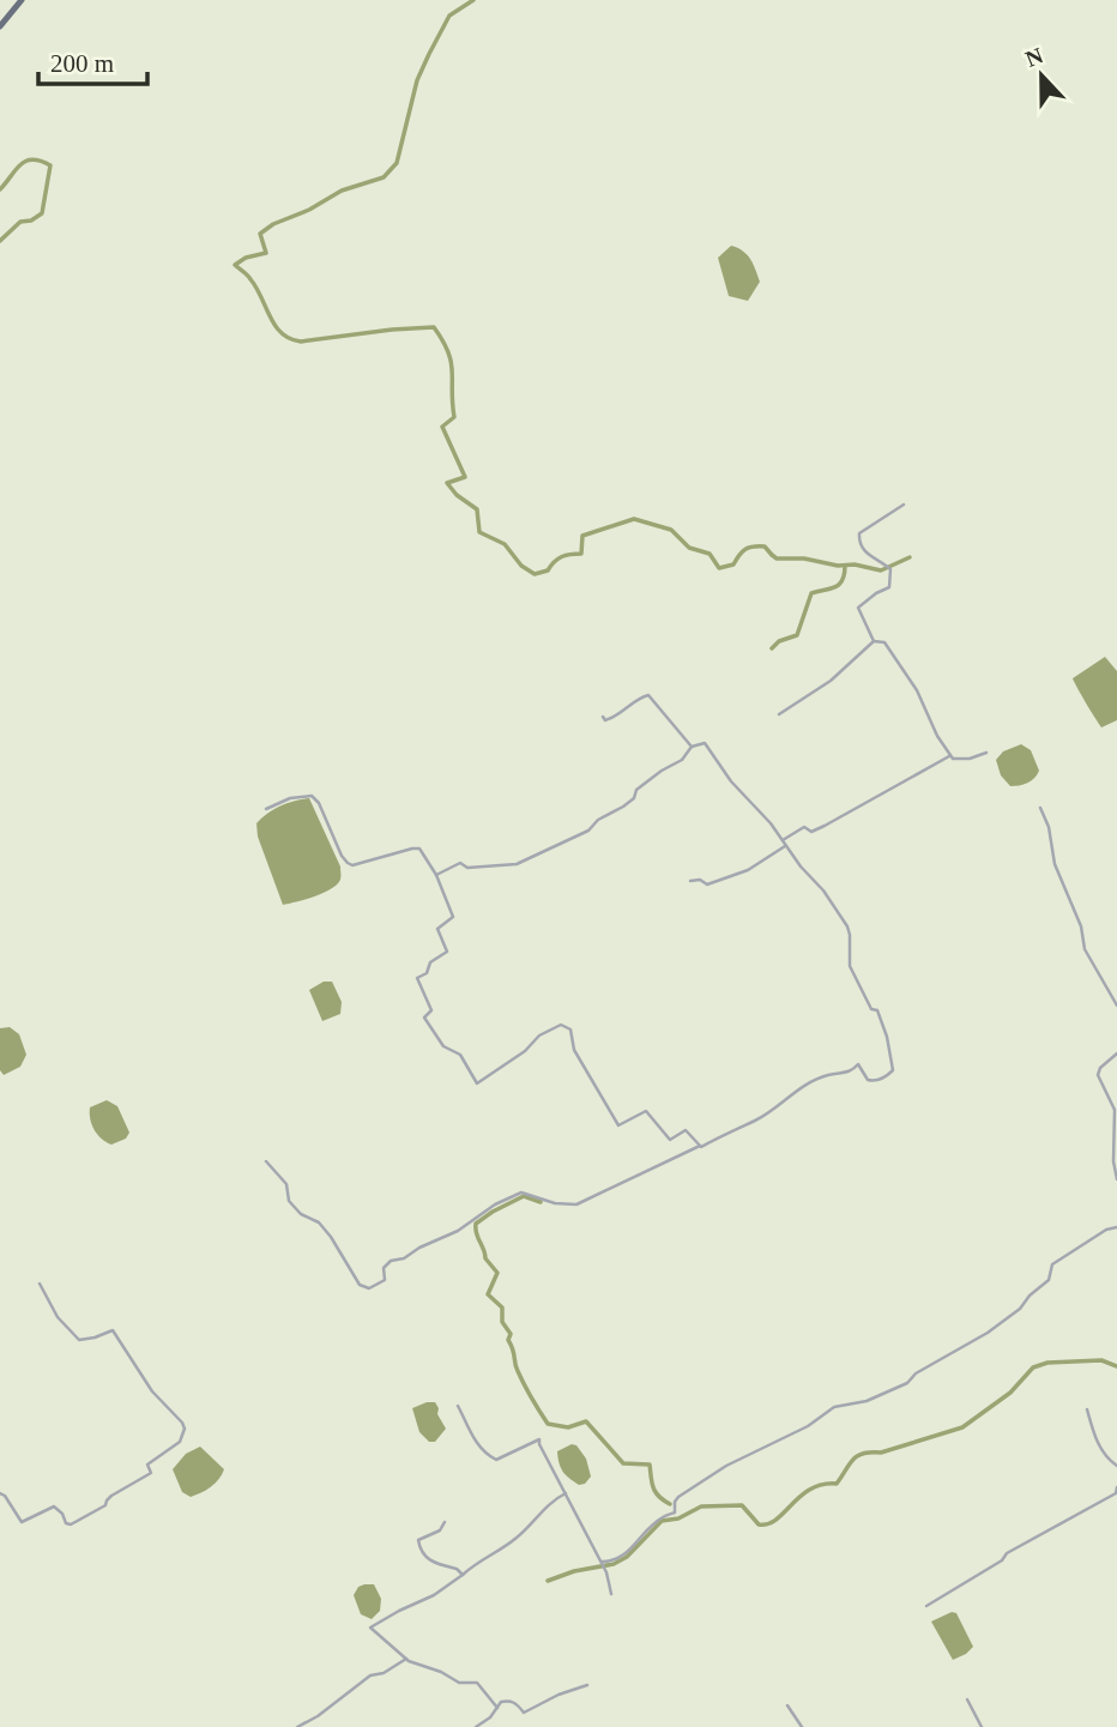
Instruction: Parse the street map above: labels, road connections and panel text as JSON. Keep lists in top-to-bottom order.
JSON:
{
  "scale_bar": "200 m",
  "north": "top"
}
